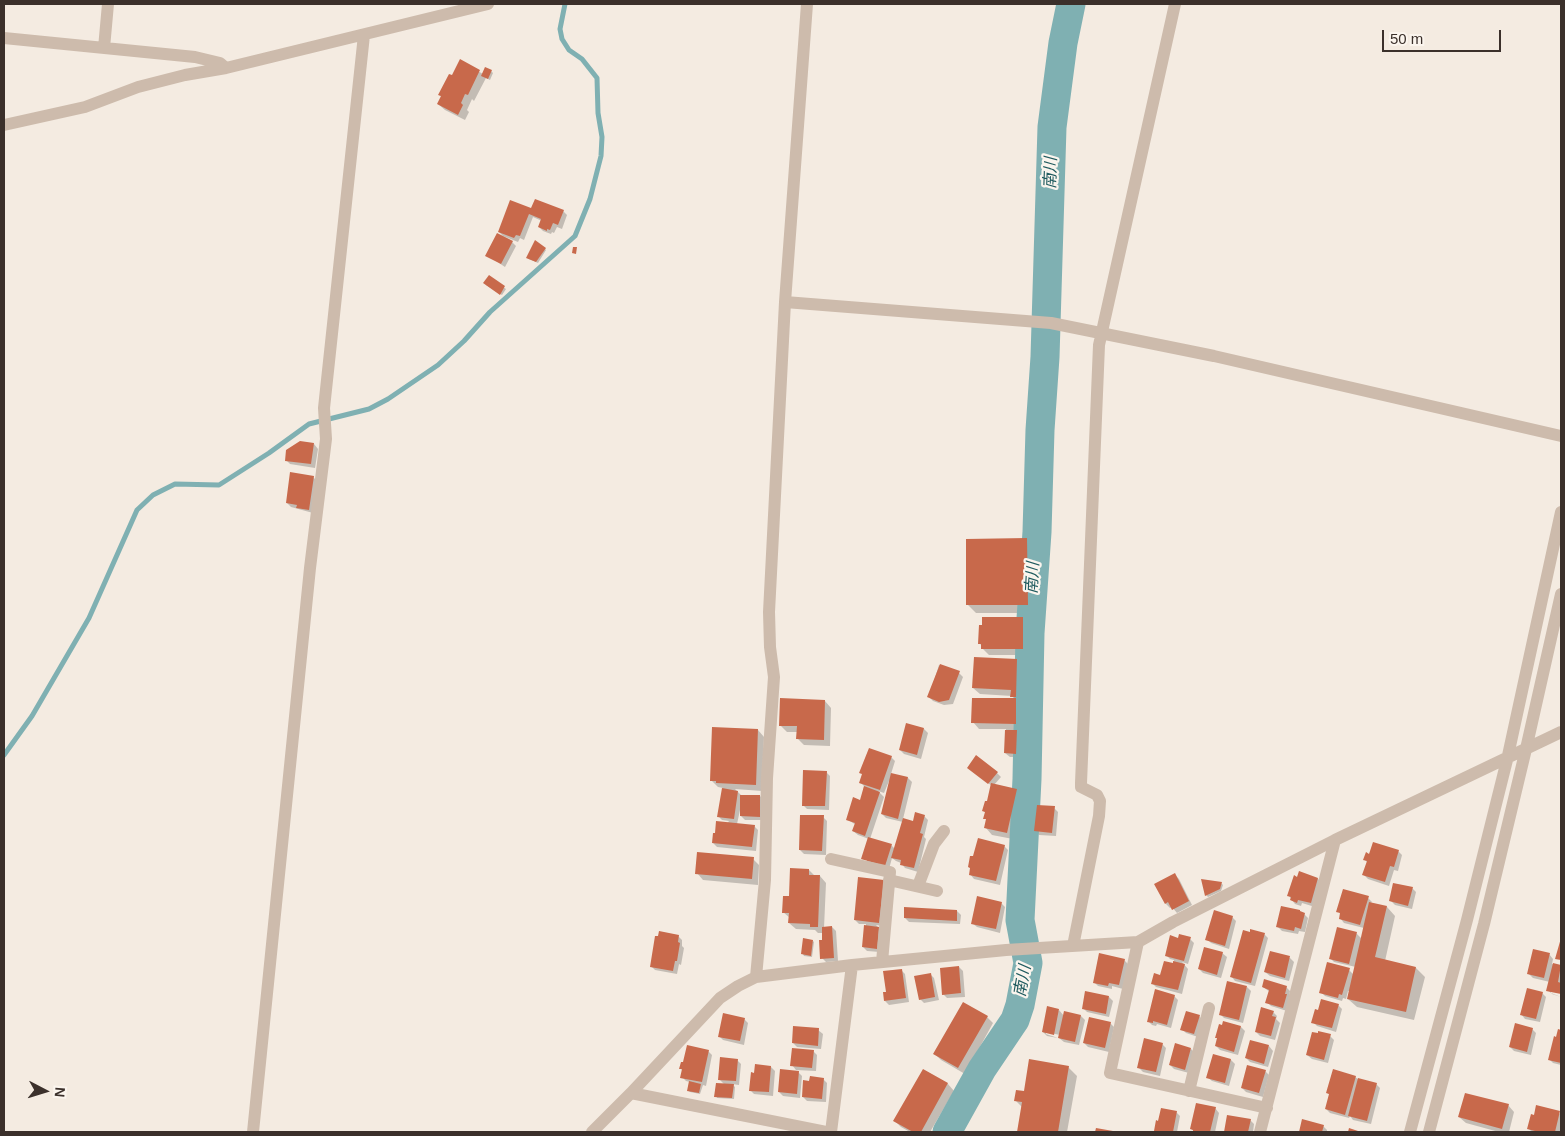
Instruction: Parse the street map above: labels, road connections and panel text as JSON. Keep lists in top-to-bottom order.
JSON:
{
  "water": ["南川"],
  "scale_bar": "50 m",
  "north": "right"
}
